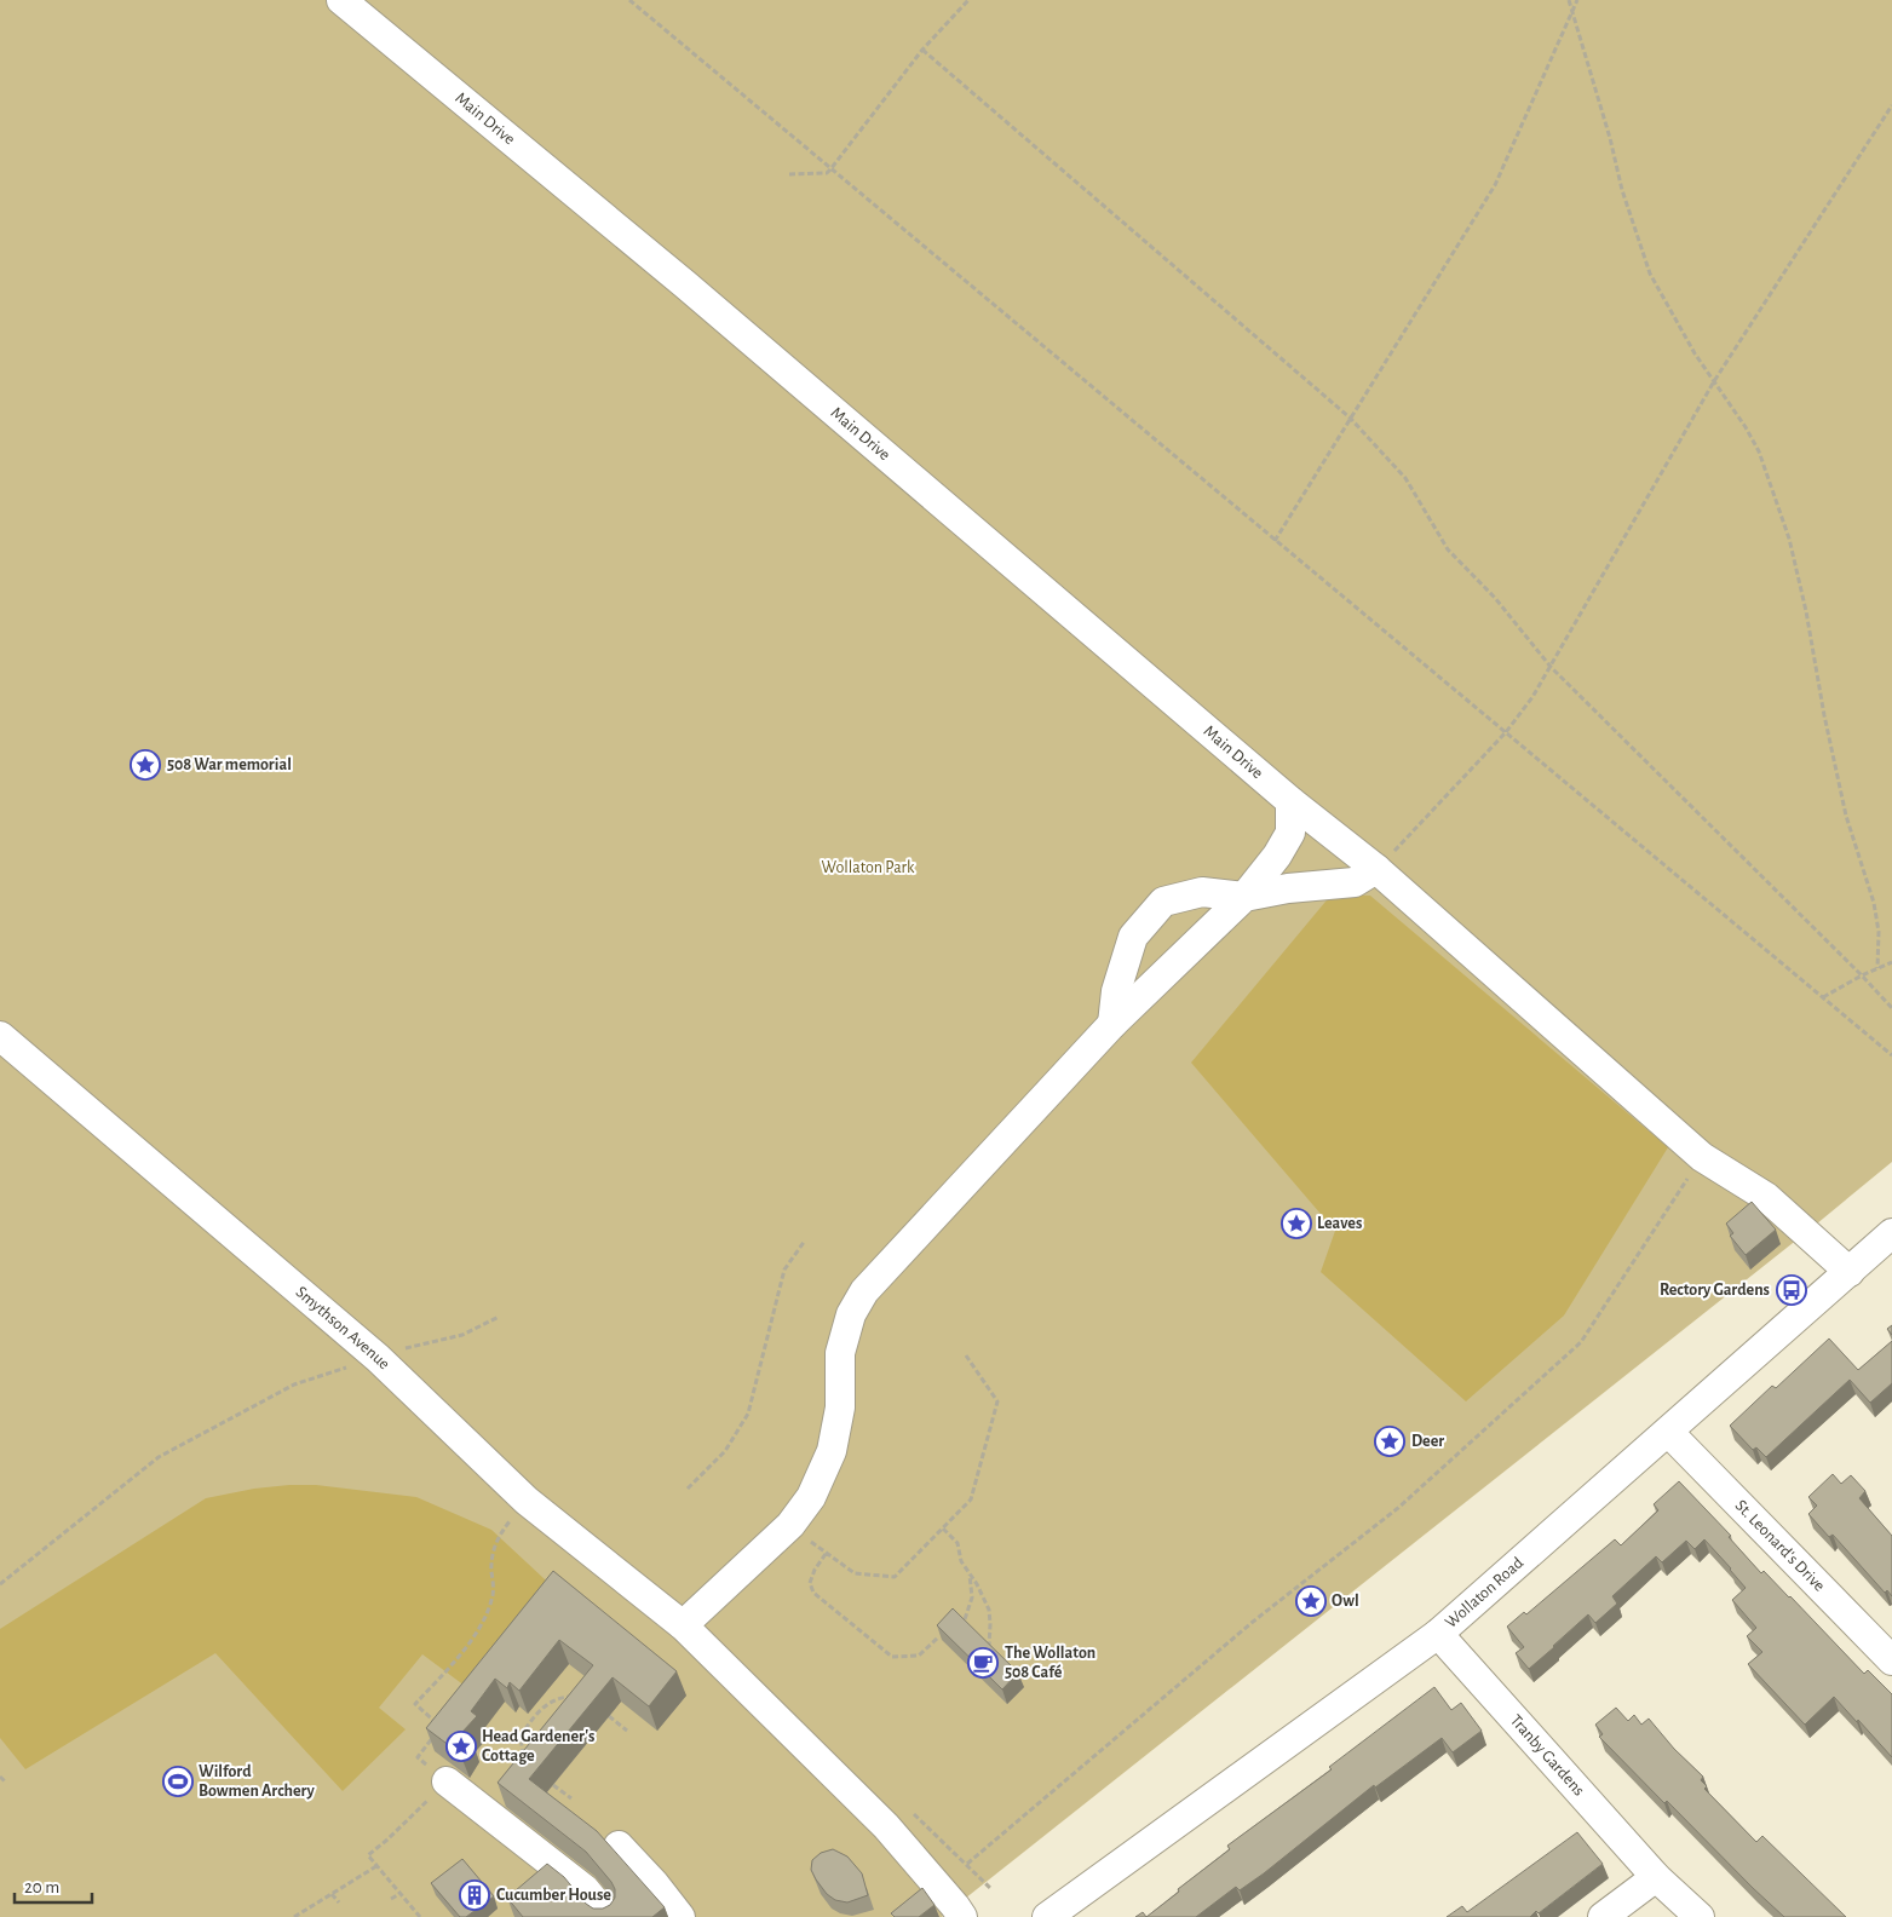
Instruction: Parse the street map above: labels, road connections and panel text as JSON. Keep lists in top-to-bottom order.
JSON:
{
  "streets": {
    "street": [
      "Main Drive",
      "Smythson Avenue",
      "St. Leonard's Drive",
      "Wollaton Road",
      "Tranby Gardens"
    ]
  },
  "crossings": [
    ["Main Drive", "Wollaton Road"],
    ["St. Leonard's Drive", "Wollaton Road"],
    ["Wollaton Road", "Tranby Gardens"]
  ],
  "parks": ["Wollaton Park"],
  "places": {
    "place": [
      "508 War memorial",
      "Leaves",
      "Deer",
      "Owl",
      "Head Gardener's Cottage"
    ],
    "bus stop": ["Rectory Gardens"],
    "cafe": ["The Wollaton 508 Café"],
    "sports": ["Wilford Bowmen Archery"],
    "building": ["Cucumber House"]
  },
  "scale_bar": "20 m"
}
